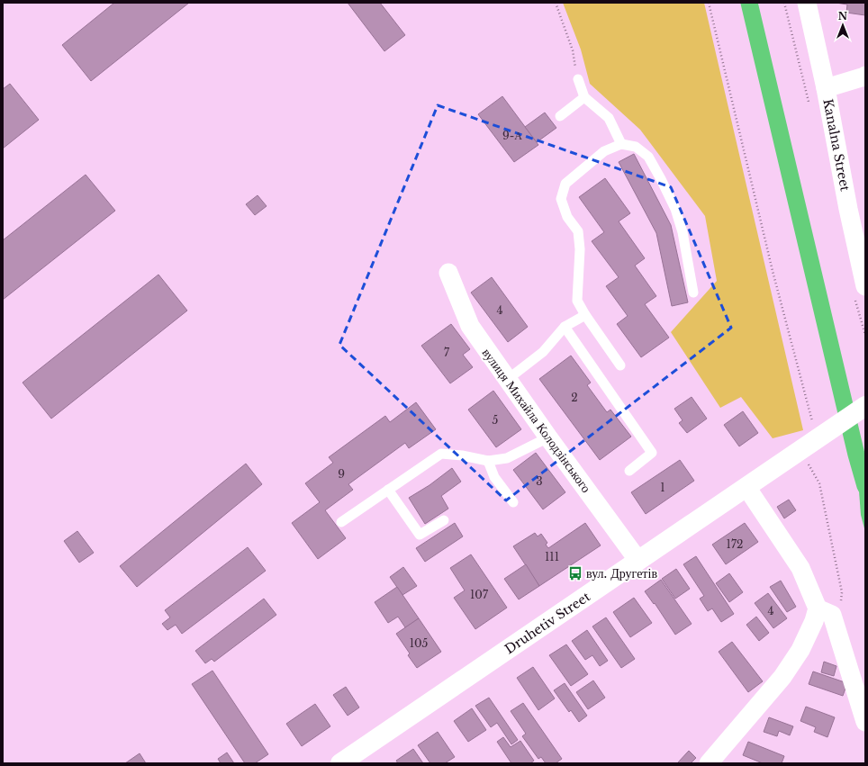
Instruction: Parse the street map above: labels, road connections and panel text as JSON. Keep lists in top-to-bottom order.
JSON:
{
  "streets": {
    "main road": ["Druhetiv Street"],
    "street": ["Kanalna Street", "вулиця Михайла Колодзінського"]
  },
  "crossings": [
    ["вулиця Михайла Колодзінського", "Druhetiv Street"]
  ],
  "places": {
    "bus stop": ["вул. Другетів"]
  },
  "house_numbers": [
    "9-А",
    "4",
    "7",
    "2",
    "5",
    "9",
    "3",
    "1",
    "172",
    "111",
    "107",
    "4",
    "105"
  ],
  "north": "top"
}
